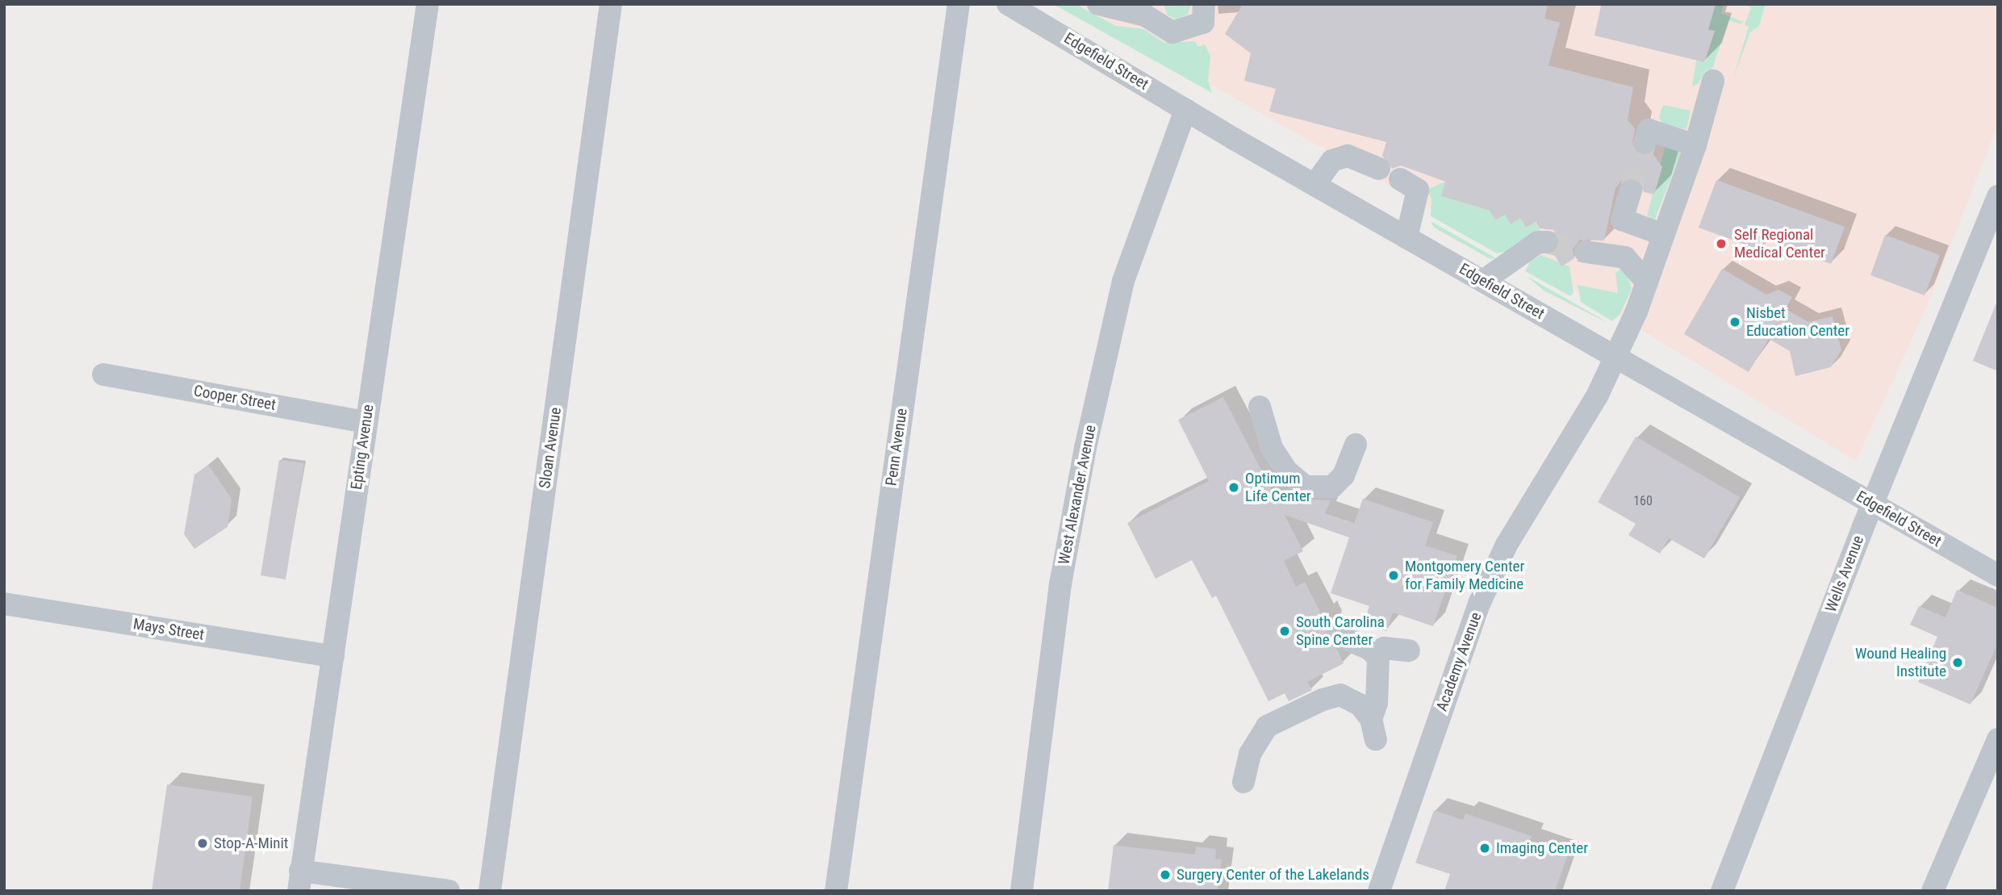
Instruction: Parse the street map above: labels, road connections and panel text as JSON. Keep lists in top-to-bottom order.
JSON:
{
  "streets": {
    "street": [
      "Edgefield Street",
      "Cooper Street",
      "Epting Avenue",
      "Penn Avenue",
      "Sloan Avenue",
      "West Alexander Avenue",
      "Wells Avenue",
      "Mays Street",
      "Academy Avenue"
    ]
  },
  "crossings": [
    ["Edgefield Street", "West Alexander Avenue"],
    ["Edgefield Street", "Wells Avenue"],
    ["Edgefield Street", "Academy Avenue"],
    ["Cooper Street", "Epting Avenue"],
    ["Epting Avenue", "Mays Street"]
  ],
  "places": [
    "Self Regional Medical Center",
    "Nisbet Education Center",
    "Optimum Life Center",
    "Montgomery Center for Family Medicine",
    "South Carolina Spine Center",
    "Wound Healing Institute",
    "Stop-A-Minit",
    "Imaging Center",
    "Surgery Center of the Lakelands"
  ],
  "house_numbers": ["160"]
}
